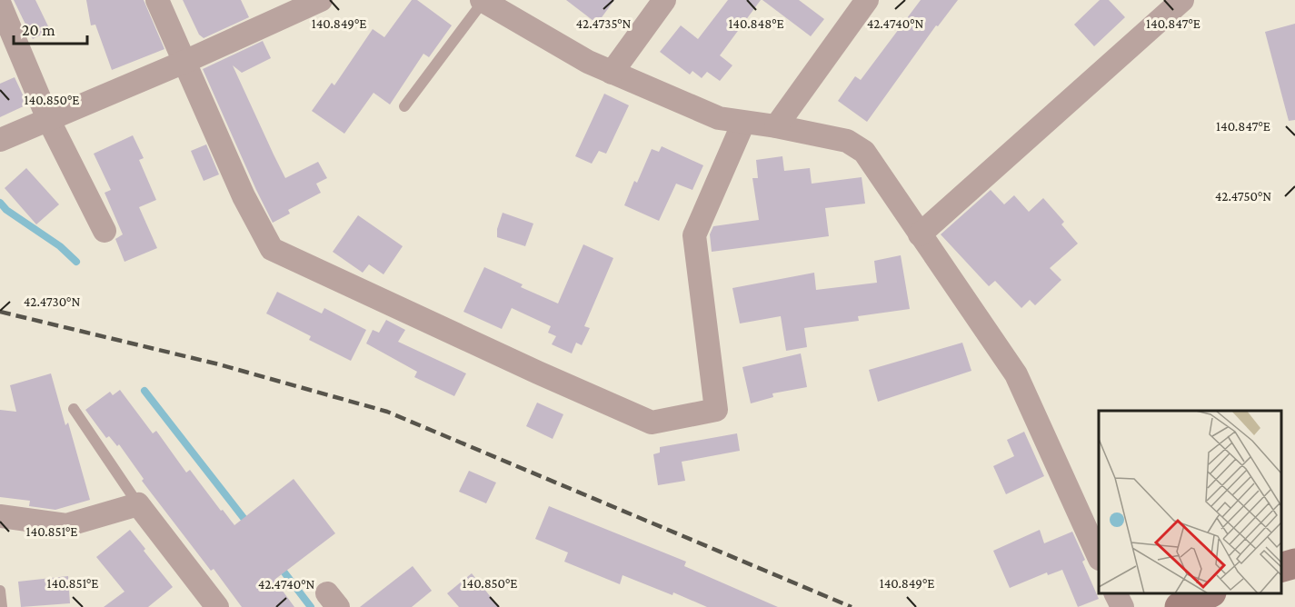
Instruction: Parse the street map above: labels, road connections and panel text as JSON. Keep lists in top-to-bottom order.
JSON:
{
  "scale_bar": "20 m",
  "coordinates": [
    "42.4735°N",
    "42.4740°N",
    "140.847°E",
    "140.849°E",
    "140.848°E",
    "140.850°E",
    "42.4750°N",
    "42.4730°N",
    "140.851°E"
  ]
}
